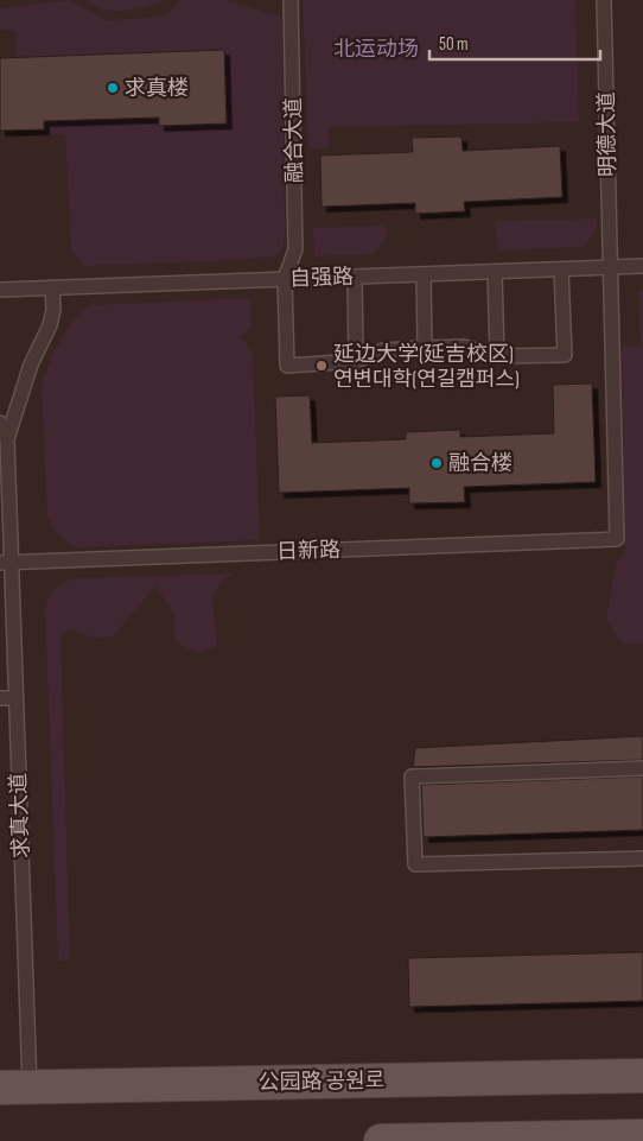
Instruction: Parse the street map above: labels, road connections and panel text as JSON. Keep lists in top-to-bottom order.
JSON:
{
  "streets": {
    "main road": ["公园路 공원로"],
    "lane": [
      "明德大道",
      "融合大道",
      "自强路",
      "日新路",
      "求真大道"
    ]
  },
  "crossings": [
    ["明德大道", "自强路"],
    ["明德大道", "日新路"],
    ["融合大道", "自强路"],
    ["日新路", "求真大道"],
    ["求真大道", "公园路 공원로"]
  ],
  "parks": ["北运动场"],
  "places": ["求真楼", "延边大学(延吉校区) 연변대학(연길캠퍼스)", "融合楼"],
  "scale_bar": "50 m"
}
